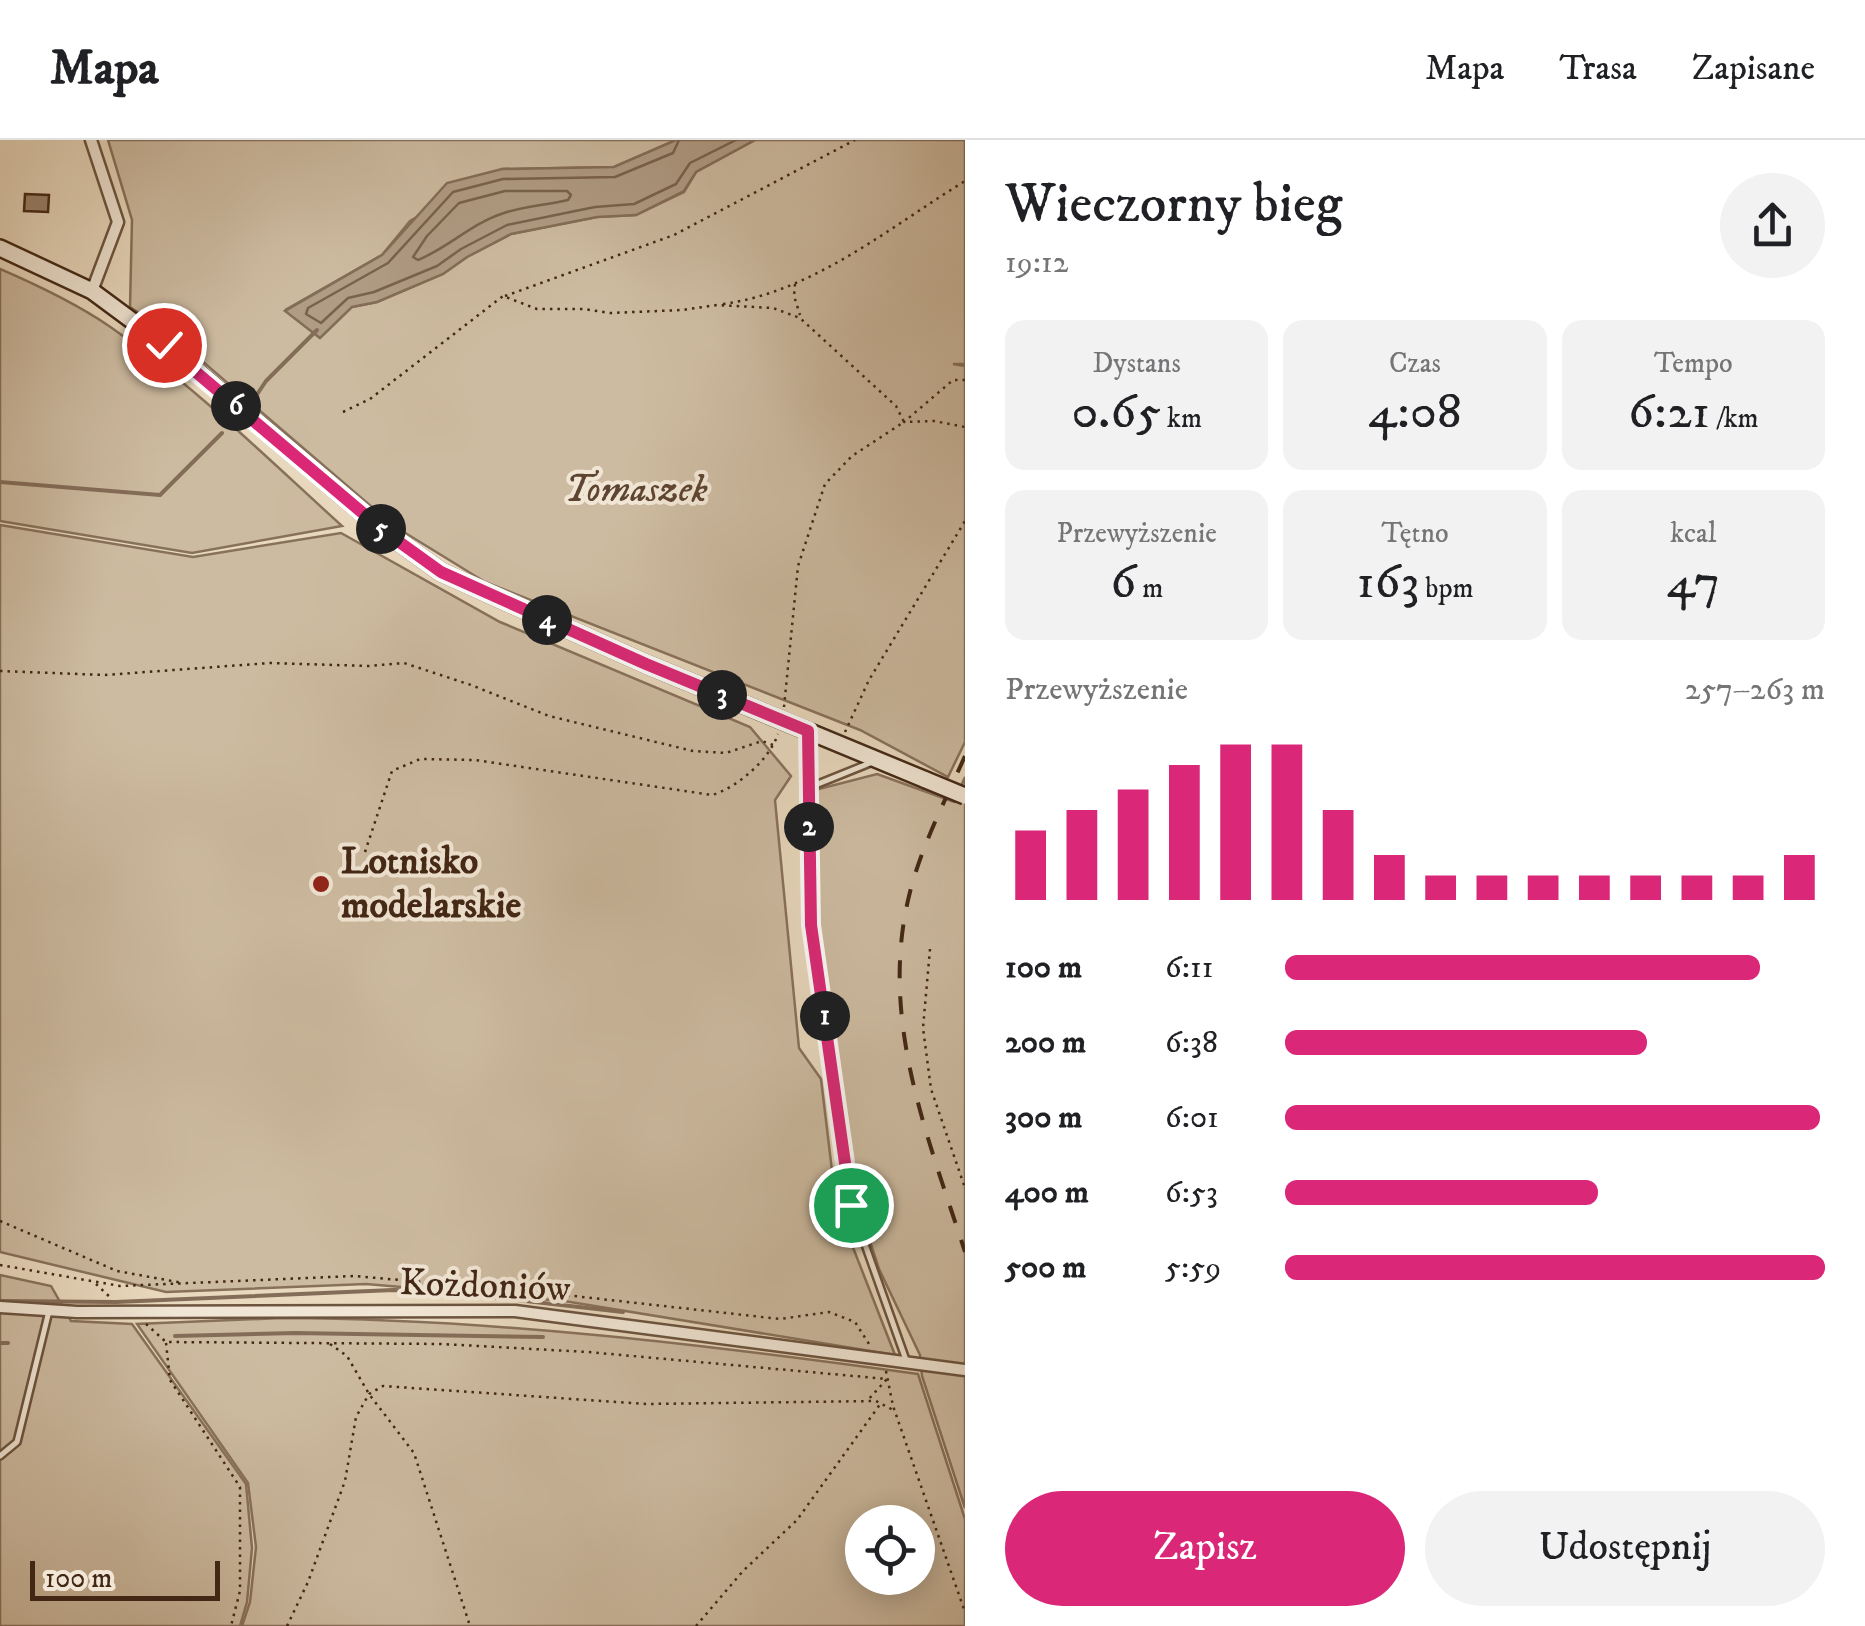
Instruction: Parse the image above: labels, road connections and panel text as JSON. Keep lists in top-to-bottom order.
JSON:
{
  "streets": {
    "street": ["Kożdoniów"]
  },
  "parks": ["Tomaszek"],
  "places": ["Lotnisko modelarskie"],
  "scale_bar": "100 m",
  "page": {
    "header": "Mapa",
    "nav": ["Mapa", "Trasa", "Zapisane"],
    "heading": ["Wieczorny bieg", "19:12"],
    "stats": [
      ["Dystans", "0.65 km"],
      ["Czas", "4:08"],
      ["Tempo", "6:21 /km"],
      ["Przewyższenie", "6 m"],
      ["Tętno", "163 bpm"],
      ["kcal", "47"]
    ],
    "pins": [
      "6",
      "5",
      "4",
      "3",
      "2",
      "1"
    ],
    "chart": ["Przewyższenie", "257–263 m"],
    "list": [
      {
        "name": "100 m",
        "note": "6:11"
      },
      {
        "name": "200 m",
        "note": "6:38"
      },
      {
        "name": "300 m",
        "note": "6:01"
      },
      {
        "name": "400 m",
        "note": "6:53"
      },
      {
        "name": "500 m",
        "note": "5:59"
      }
    ],
    "buttons": ["Zapisz", "Udostępnij"],
    "scale": "100 m"
  }
}
